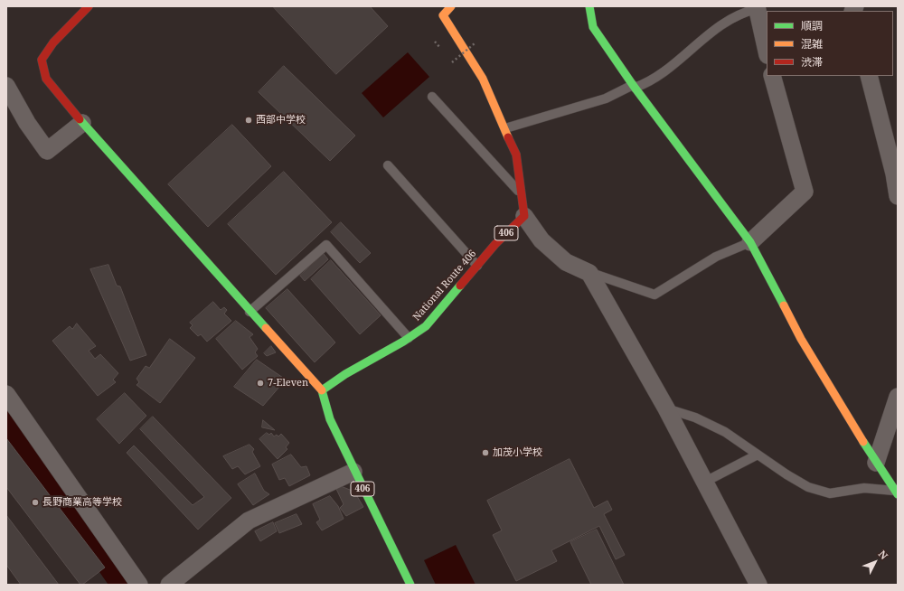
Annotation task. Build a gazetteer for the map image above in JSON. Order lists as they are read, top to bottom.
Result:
{
  "streets": {
    "main road": ["406", "National Route 406"]
  },
  "crossings": [
    ["406", "National Route 406"]
  ],
  "places": [
    "西部中学校",
    "7-Eleven",
    "加茂小学校",
    "長野商業高等学校"
  ],
  "legend": ["順調", "混雑", "渋滞"],
  "north": "top right"
}
